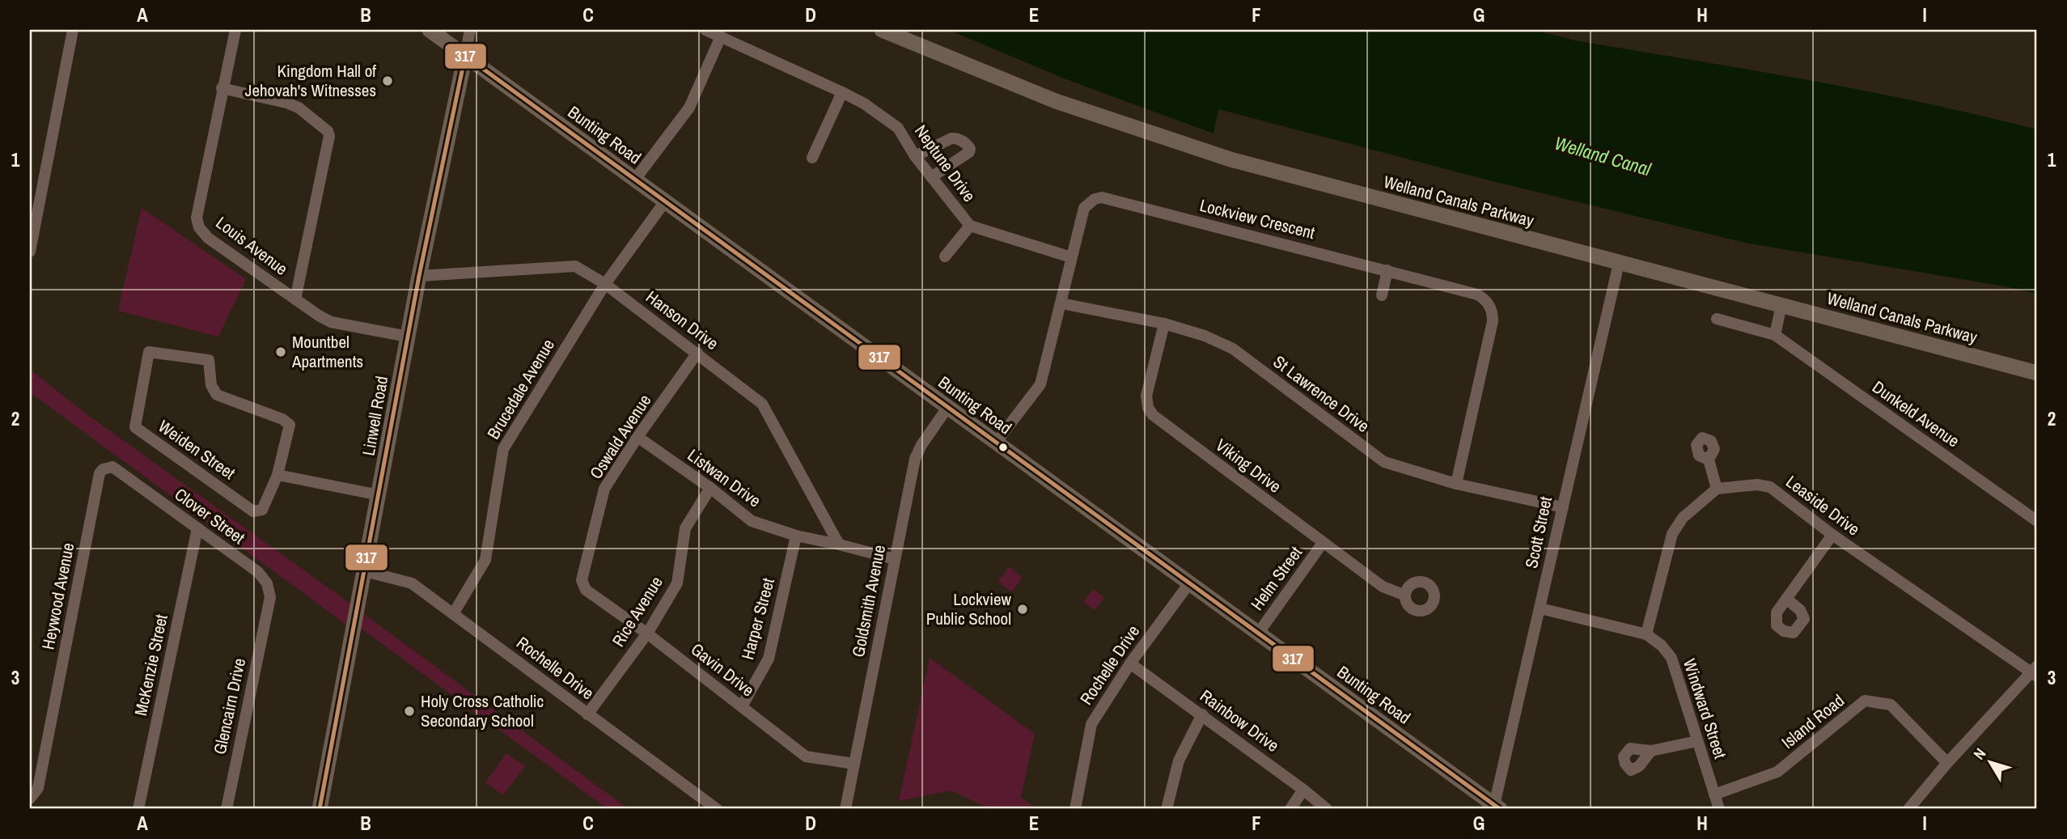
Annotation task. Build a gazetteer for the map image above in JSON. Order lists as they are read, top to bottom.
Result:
{
  "streets": {
    "main road": ["Bunting Road", "Welland Canals Parkway", "Linwell Road"],
    "street": [
      "Neptune Drive",
      "Lockview Crescent",
      "Louis Avenue",
      "Hanson Drive",
      "Brucedale Avenue",
      "St Lawrence Drive",
      "Dunkeld Avenue",
      "Oswald Avenue",
      "Weiden Street",
      "Viking Drive",
      "Listwan Drive",
      "Leaside Drive",
      "Clover Street",
      "Scott Street",
      "Helm Street",
      "Heywood Avenue",
      "Goldsmith Avenue",
      "Rice Avenue",
      "Harper Street",
      "McKenzie Street",
      "Rochelle Drive",
      "Gavin Drive",
      "Glencairn Drive",
      "Windward Street",
      "Rainbow Drive",
      "Island Road"
    ]
  },
  "crossings": [
    ["Bunting Road", "Lockview Crescent"],
    ["Bunting Road", "Brucedale Avenue"],
    ["Bunting Road", "Linwell Road"],
    ["Bunting Road", "Scott Street"],
    ["Bunting Road", "Helm Street"],
    ["Bunting Road", "Goldsmith Avenue"],
    ["Bunting Road", "Rochelle Drive"],
    ["Neptune Drive", "Lockview Crescent"],
    ["Welland Canals Parkway", "Scott Street"],
    ["Lockview Crescent", "St Lawrence Drive"],
    ["Louis Avenue", "Linwell Road"],
    ["Hanson Drive", "Brucedale Avenue"],
    ["Hanson Drive", "Linwell Road"],
    ["Hanson Drive", "Oswald Avenue"],
    ["Hanson Drive", "Listwan Drive"],
    ["Brucedale Avenue", "Rochelle Drive"],
    ["St Lawrence Drive", "Viking Drive"],
    ["St Lawrence Drive", "Scott Street"],
    ["Linwell Road", "Rochelle Drive"],
    ["Oswald Avenue", "Listwan Drive"],
    ["Oswald Avenue", "Gavin Drive"],
    ["Viking Drive", "Helm Street"],
    ["Listwan Drive", "Goldsmith Avenue"],
    ["Listwan Drive", "Rice Avenue"],
    ["Listwan Drive", "Harper Street"],
    ["Clover Street", "Heywood Avenue"],
    ["Clover Street", "McKenzie Street"],
    ["Clover Street", "Glencairn Drive"],
    ["Scott Street", "Windward Street"],
    ["Goldsmith Avenue", "Gavin Drive"],
    ["Rice Avenue", "Rochelle Drive"],
    ["Rice Avenue", "Gavin Drive"],
    ["Harper Street", "Gavin Drive"],
    ["Rochelle Drive", "Rainbow Drive"],
    ["Windward Street", "Island Road"]
  ],
  "water": ["Welland Canal"],
  "places": [
    "Kingdom Hall of Jehovah's Witnesses",
    "Mountbel Apartments",
    "Lockview Public School",
    "Holy Cross Catholic Secondary School"
  ],
  "lines": ["transit line 317"],
  "north": "top left",
  "grid": {
    "columns": [
      "A",
      "B",
      "C",
      "D",
      "E",
      "F",
      "G",
      "H",
      "I"
    ],
    "rows": ["1", "2", "3"]
  }
}
